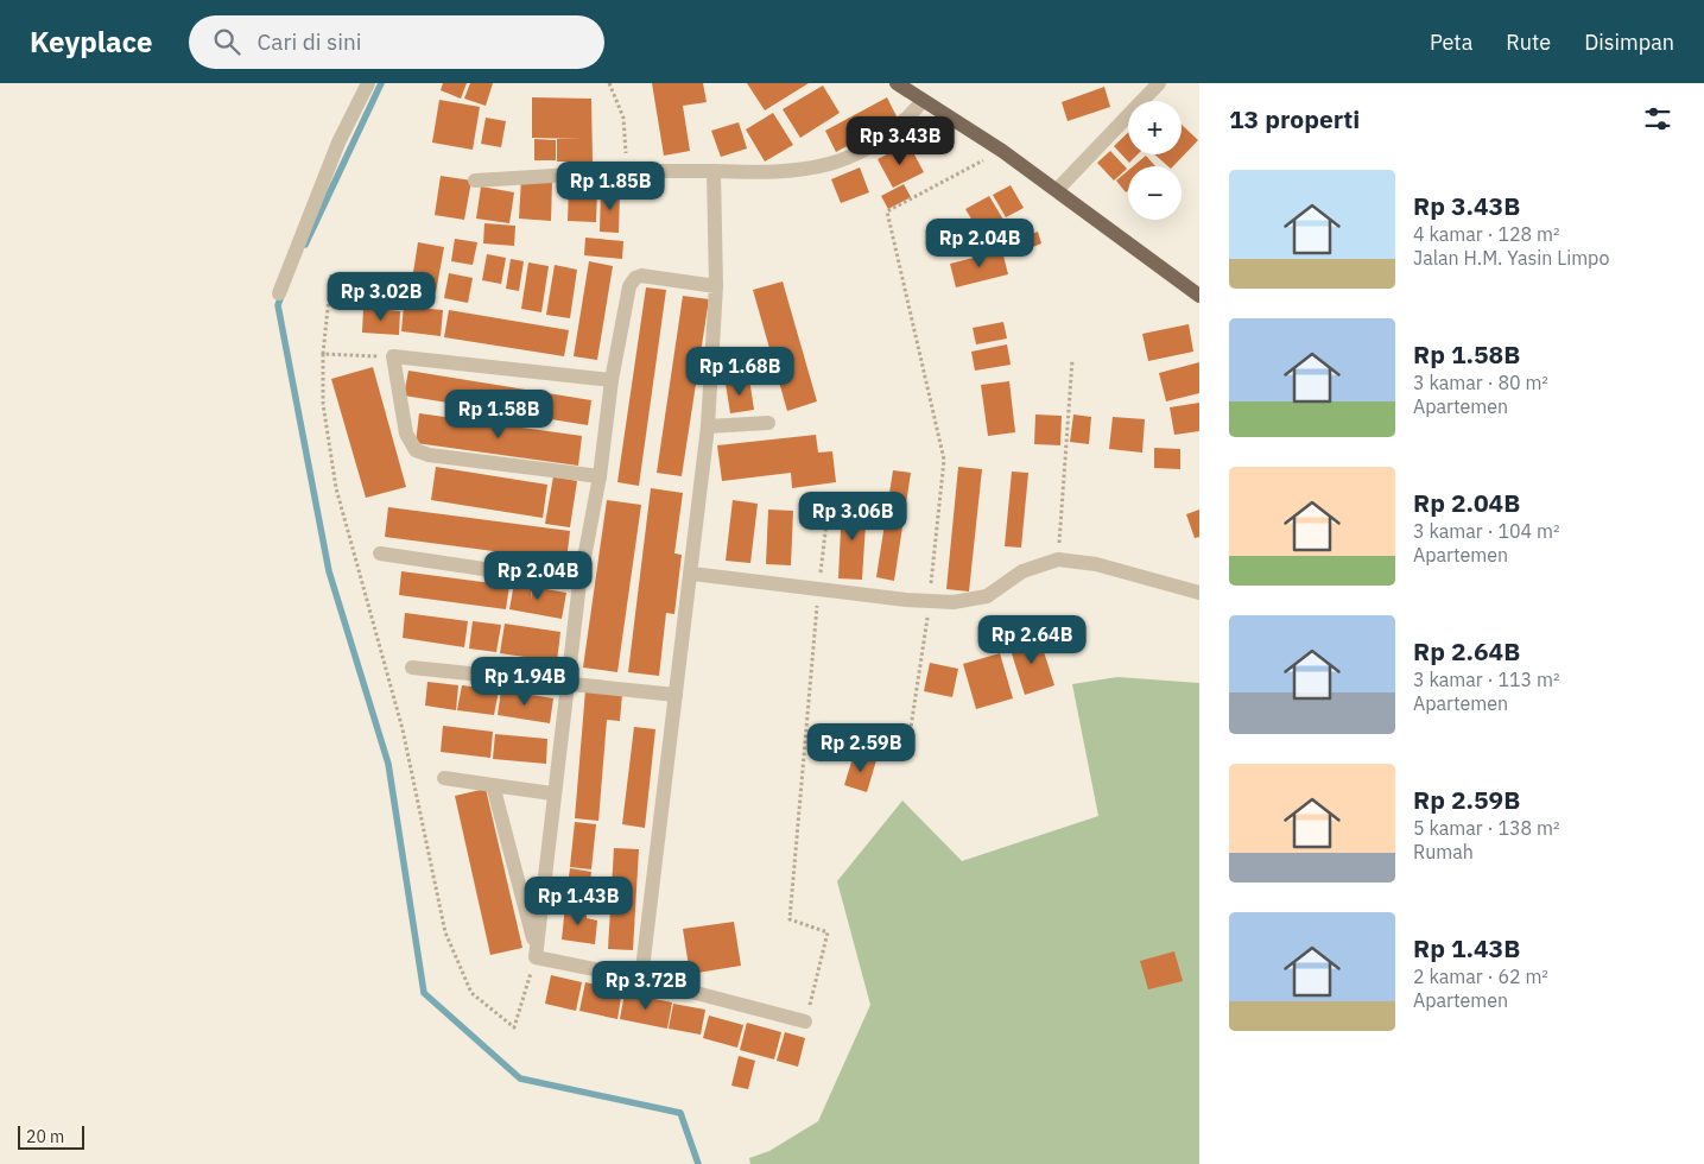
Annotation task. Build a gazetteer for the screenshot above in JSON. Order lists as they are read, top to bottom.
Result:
{
  "scale_bar": "20 m",
  "page": {
    "header": "Keyplace",
    "search": "Cari di sini",
    "nav": ["Peta", "Rute", "Disimpan"],
    "heading": "13 properti",
    "map_buttons": ["+", "−"],
    "price": [
      "Rp 3.43B",
      "Rp 1.85B",
      "Rp 2.04B",
      "Rp 3.02B",
      "Rp 1.68B",
      "Rp 1.58B",
      "Rp 3.06B",
      "Rp 2.04B",
      "Rp 2.64B",
      "Rp 1.94B",
      "Rp 2.59B",
      "Rp 1.43B",
      "Rp 3.72B"
    ],
    "list": [
      {
        "name": "Rp 3.43B",
        "note": "4 kamar · 128 m² · Jalan H.M. Yasin Limpo"
      },
      {
        "name": "Rp 1.58B",
        "note": "3 kamar · 80 m² · Apartemen"
      },
      {
        "name": "Rp 2.04B",
        "note": "3 kamar · 104 m² · Apartemen"
      },
      {
        "name": "Rp 2.64B",
        "note": "3 kamar · 113 m² · Apartemen"
      },
      {
        "name": "Rp 2.59B",
        "note": "5 kamar · 138 m² · Rumah"
      },
      {
        "name": "Rp 1.43B",
        "note": "2 kamar · 62 m² · Apartemen"
      }
    ],
    "scale": "20 m"
  }
}
